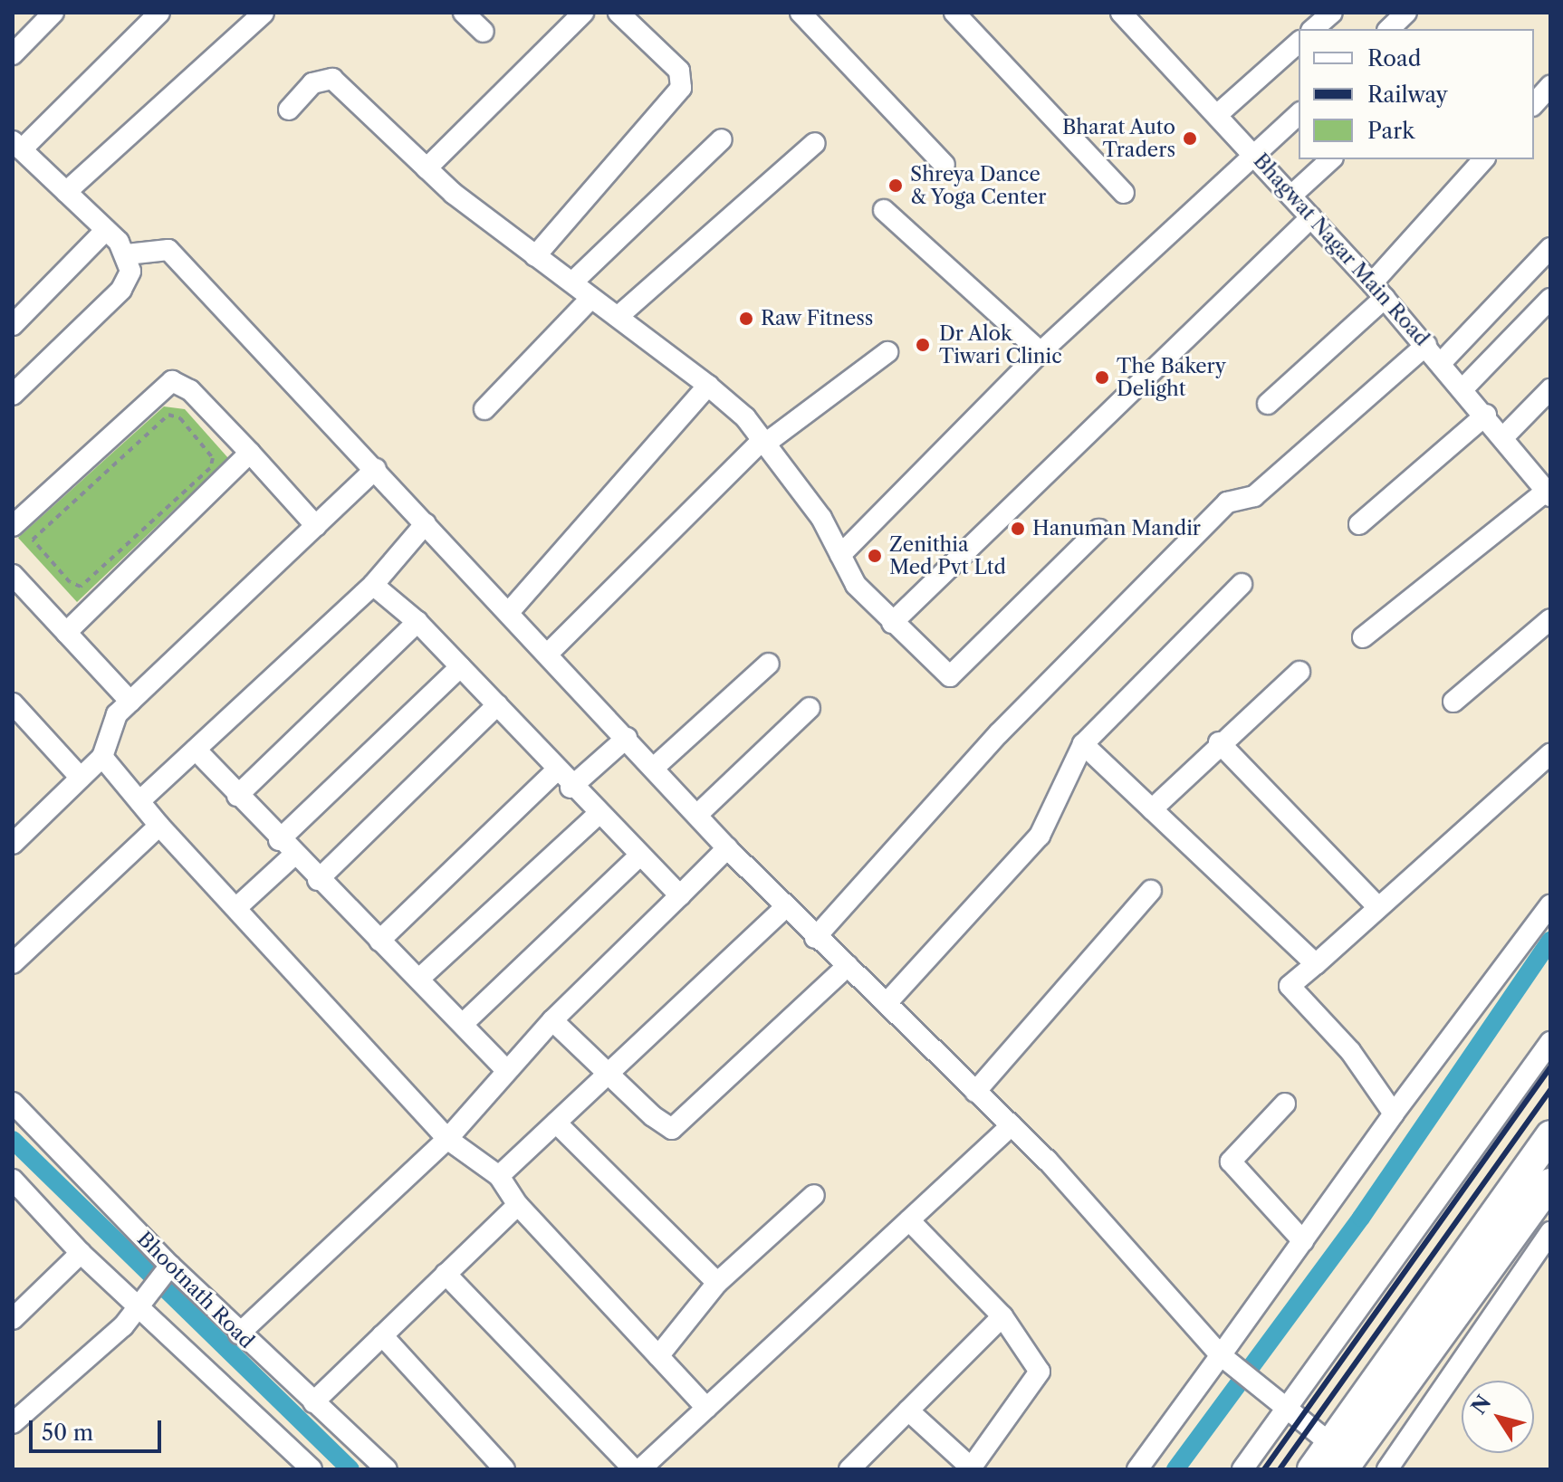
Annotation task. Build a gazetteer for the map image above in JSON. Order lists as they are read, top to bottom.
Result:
{
  "streets": {
    "street": ["Bhagwat Nagar Main Road", "Bhootnath Road"]
  },
  "places": [
    "Bharat Auto Traders",
    "Shreya Dance & Yoga Center",
    "Raw Fitness",
    "Dr Alok Tiwari Clinic",
    "The Bakery Delight",
    "Hanuman Mandir",
    "Zenithia Med Pvt Ltd"
  ],
  "legend": ["Road", "Railway", "Park"],
  "scale_bar": "50 m",
  "north": "top left"
}
